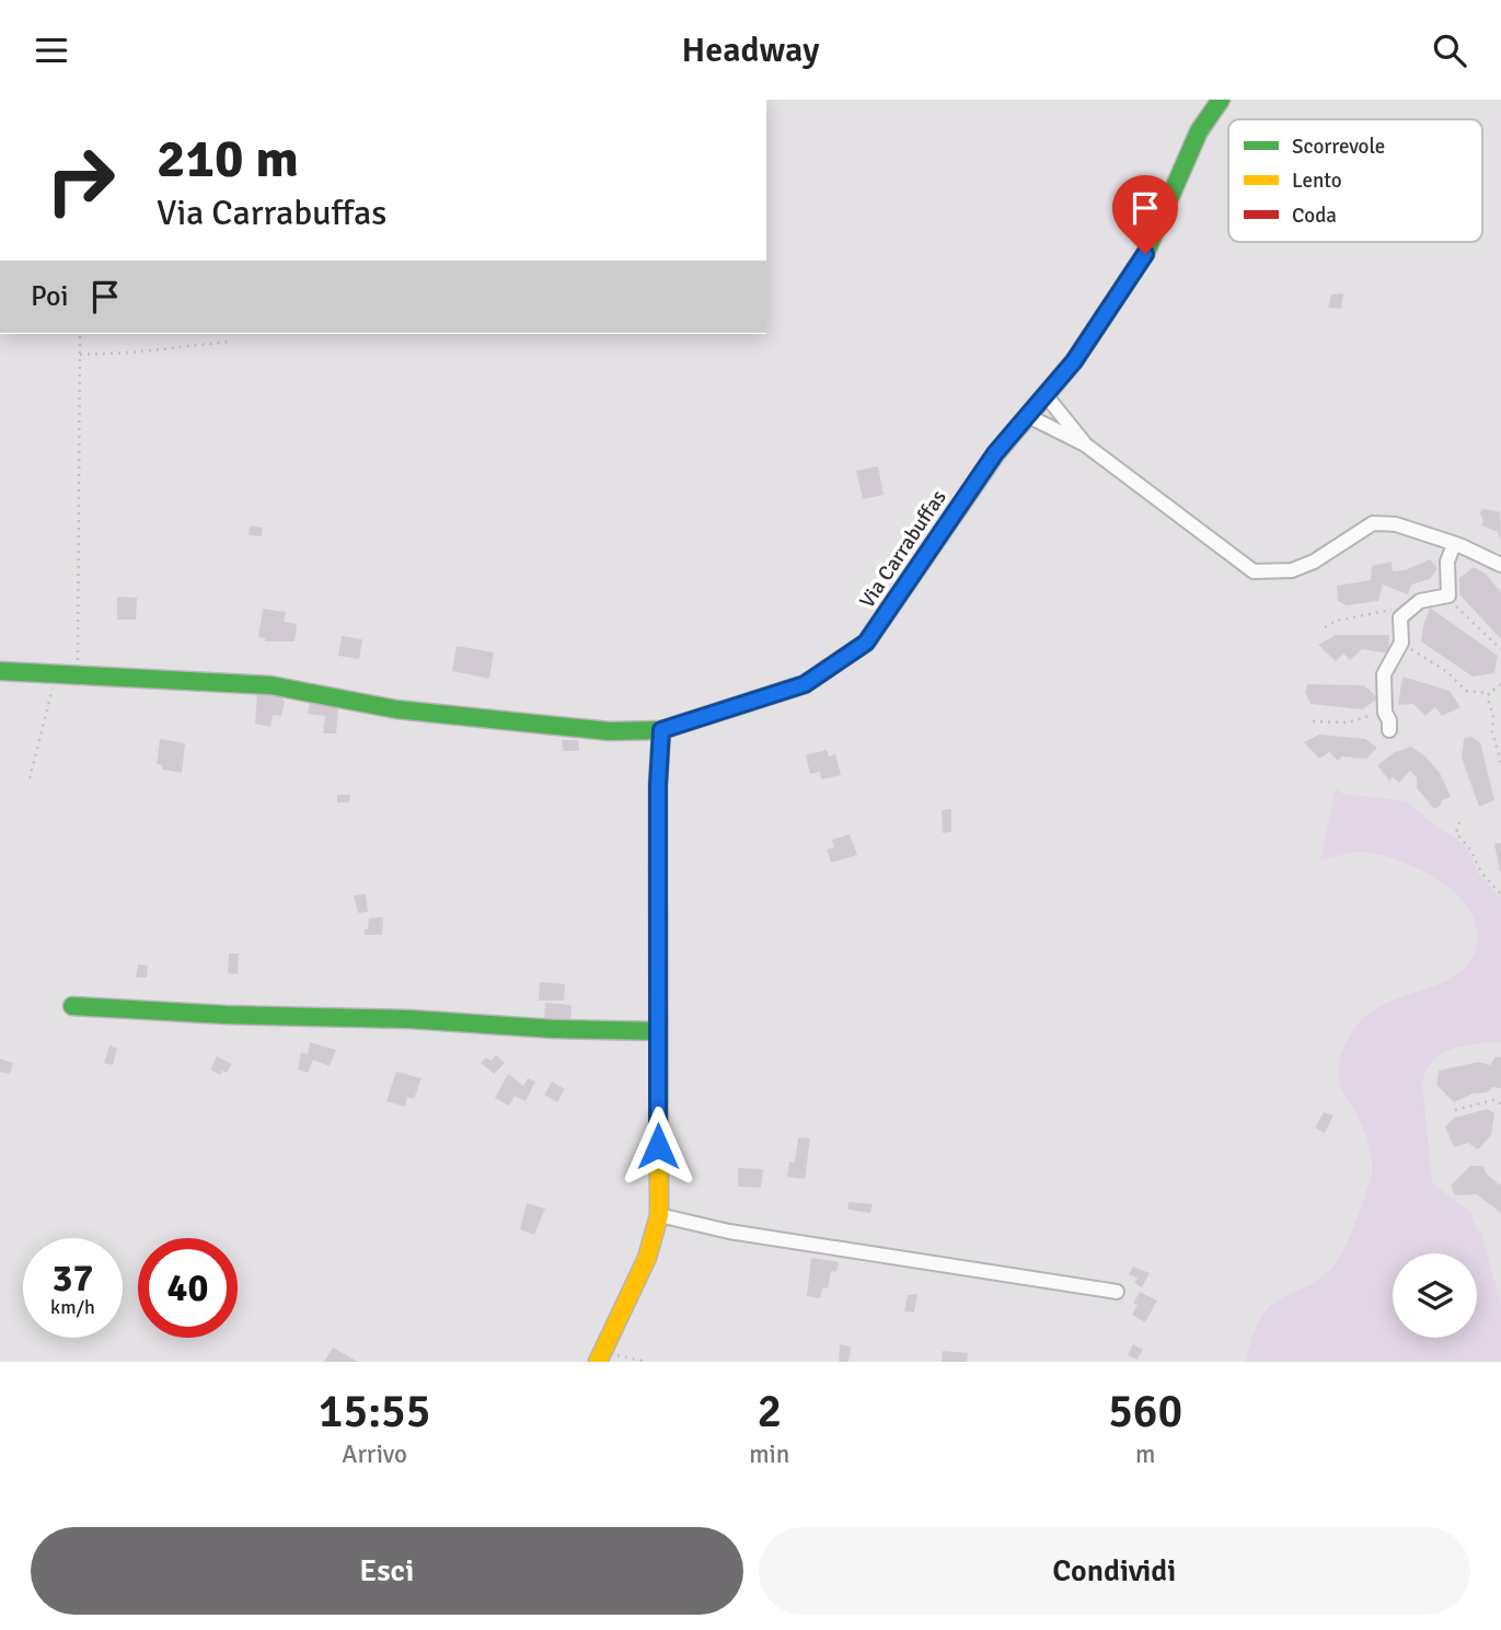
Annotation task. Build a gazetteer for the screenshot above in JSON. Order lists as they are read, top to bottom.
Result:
{
  "streets": {
    "street": ["Via Carrabuffas"]
  },
  "legend": ["Scorrevole", "Lento", "Coda"],
  "page": {
    "header": "Headway",
    "turn": ["210 m", "Via Carrabuffas"],
    "then": "Poi",
    "speed": "37 km/h",
    "limit": "40",
    "eta": [
      "15:55",
      "Arrivo",
      "2",
      "min",
      "560",
      "m"
    ],
    "buttons": ["Esci", "Condividi"]
  }
}
